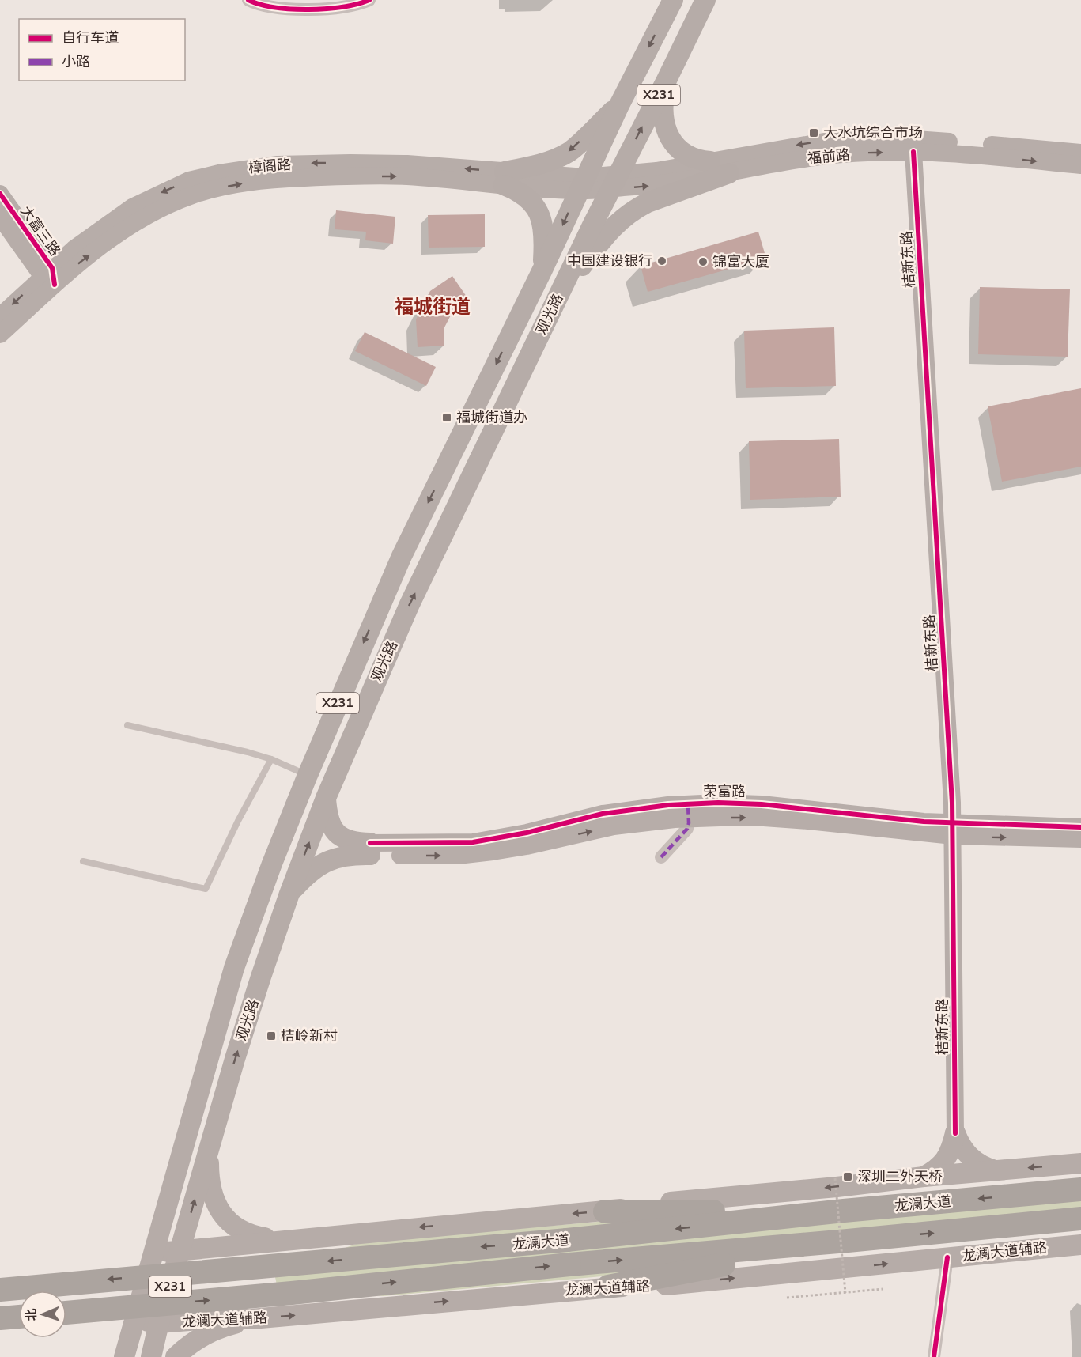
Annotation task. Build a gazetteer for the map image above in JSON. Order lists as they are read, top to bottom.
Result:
{
  "streets": {
    "highway": ["龙澜大道"],
    "main road": ["X231", "观光路", "龙澜大道辅路"],
    "street": [
      "福前路",
      "樟阁路",
      "大富三路",
      "桔新东路",
      "荣富路"
    ]
  },
  "crossings": [
    ["福前路", "樟阁路"],
    ["福前路", "桔新东路"],
    ["福前路", "观光路"],
    ["樟阁路", "大富三路"],
    ["樟阁路", "观光路"],
    ["桔新东路", "荣富路"],
    ["观光路", "龙澜大道辅路"]
  ],
  "districts": ["福城街道"],
  "places": {
    "transit": [
      "大水坑综合市场",
      "福城街道办",
      "桔岭新村",
      "深圳二外天桥"
    ],
    "other": ["中国建设银行", "锦富大厦"]
  },
  "legend": ["自行车道", "小路"],
  "north": "left"
}
